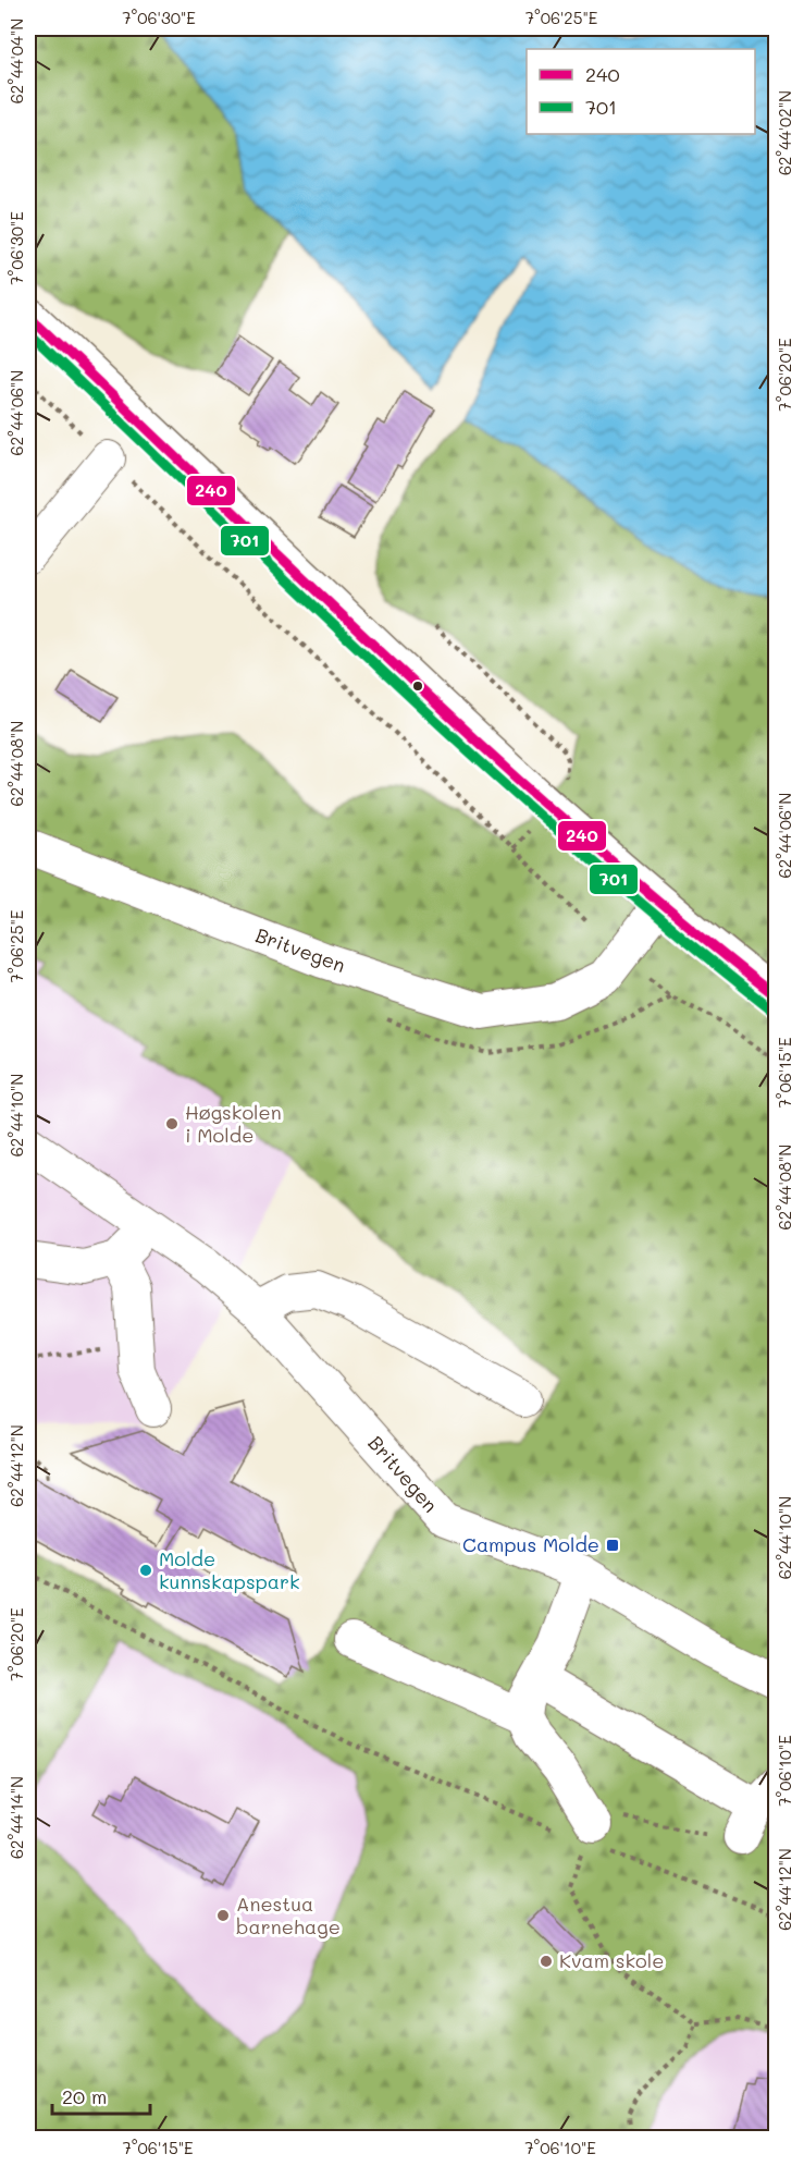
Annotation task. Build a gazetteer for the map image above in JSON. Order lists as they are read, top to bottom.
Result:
{
  "streets": {
    "street": ["Britvegen"]
  },
  "places": {
    "other": [
      "Høgskolen i Molde",
      "Molde kunnskapspark",
      "Anestua barnehage",
      "Kvam skole"
    ],
    "transit": ["Campus Molde"]
  },
  "lines": ["transit line 240", "transit line 701"],
  "legend": ["240", "701"],
  "scale_bar": "20 m",
  "coordinates": [
    "7°06'30\"E",
    "7°06'25\"E",
    "62°44'04\"N",
    "62°44'02\"N",
    "7°06'20\"E",
    "62°44'06\"N",
    "62°44'08\"N",
    "7°06'15\"E",
    "62°44'10\"N",
    "62°44'12\"N",
    "7°06'10\"E",
    "62°44'14\"N"
  ]
}
